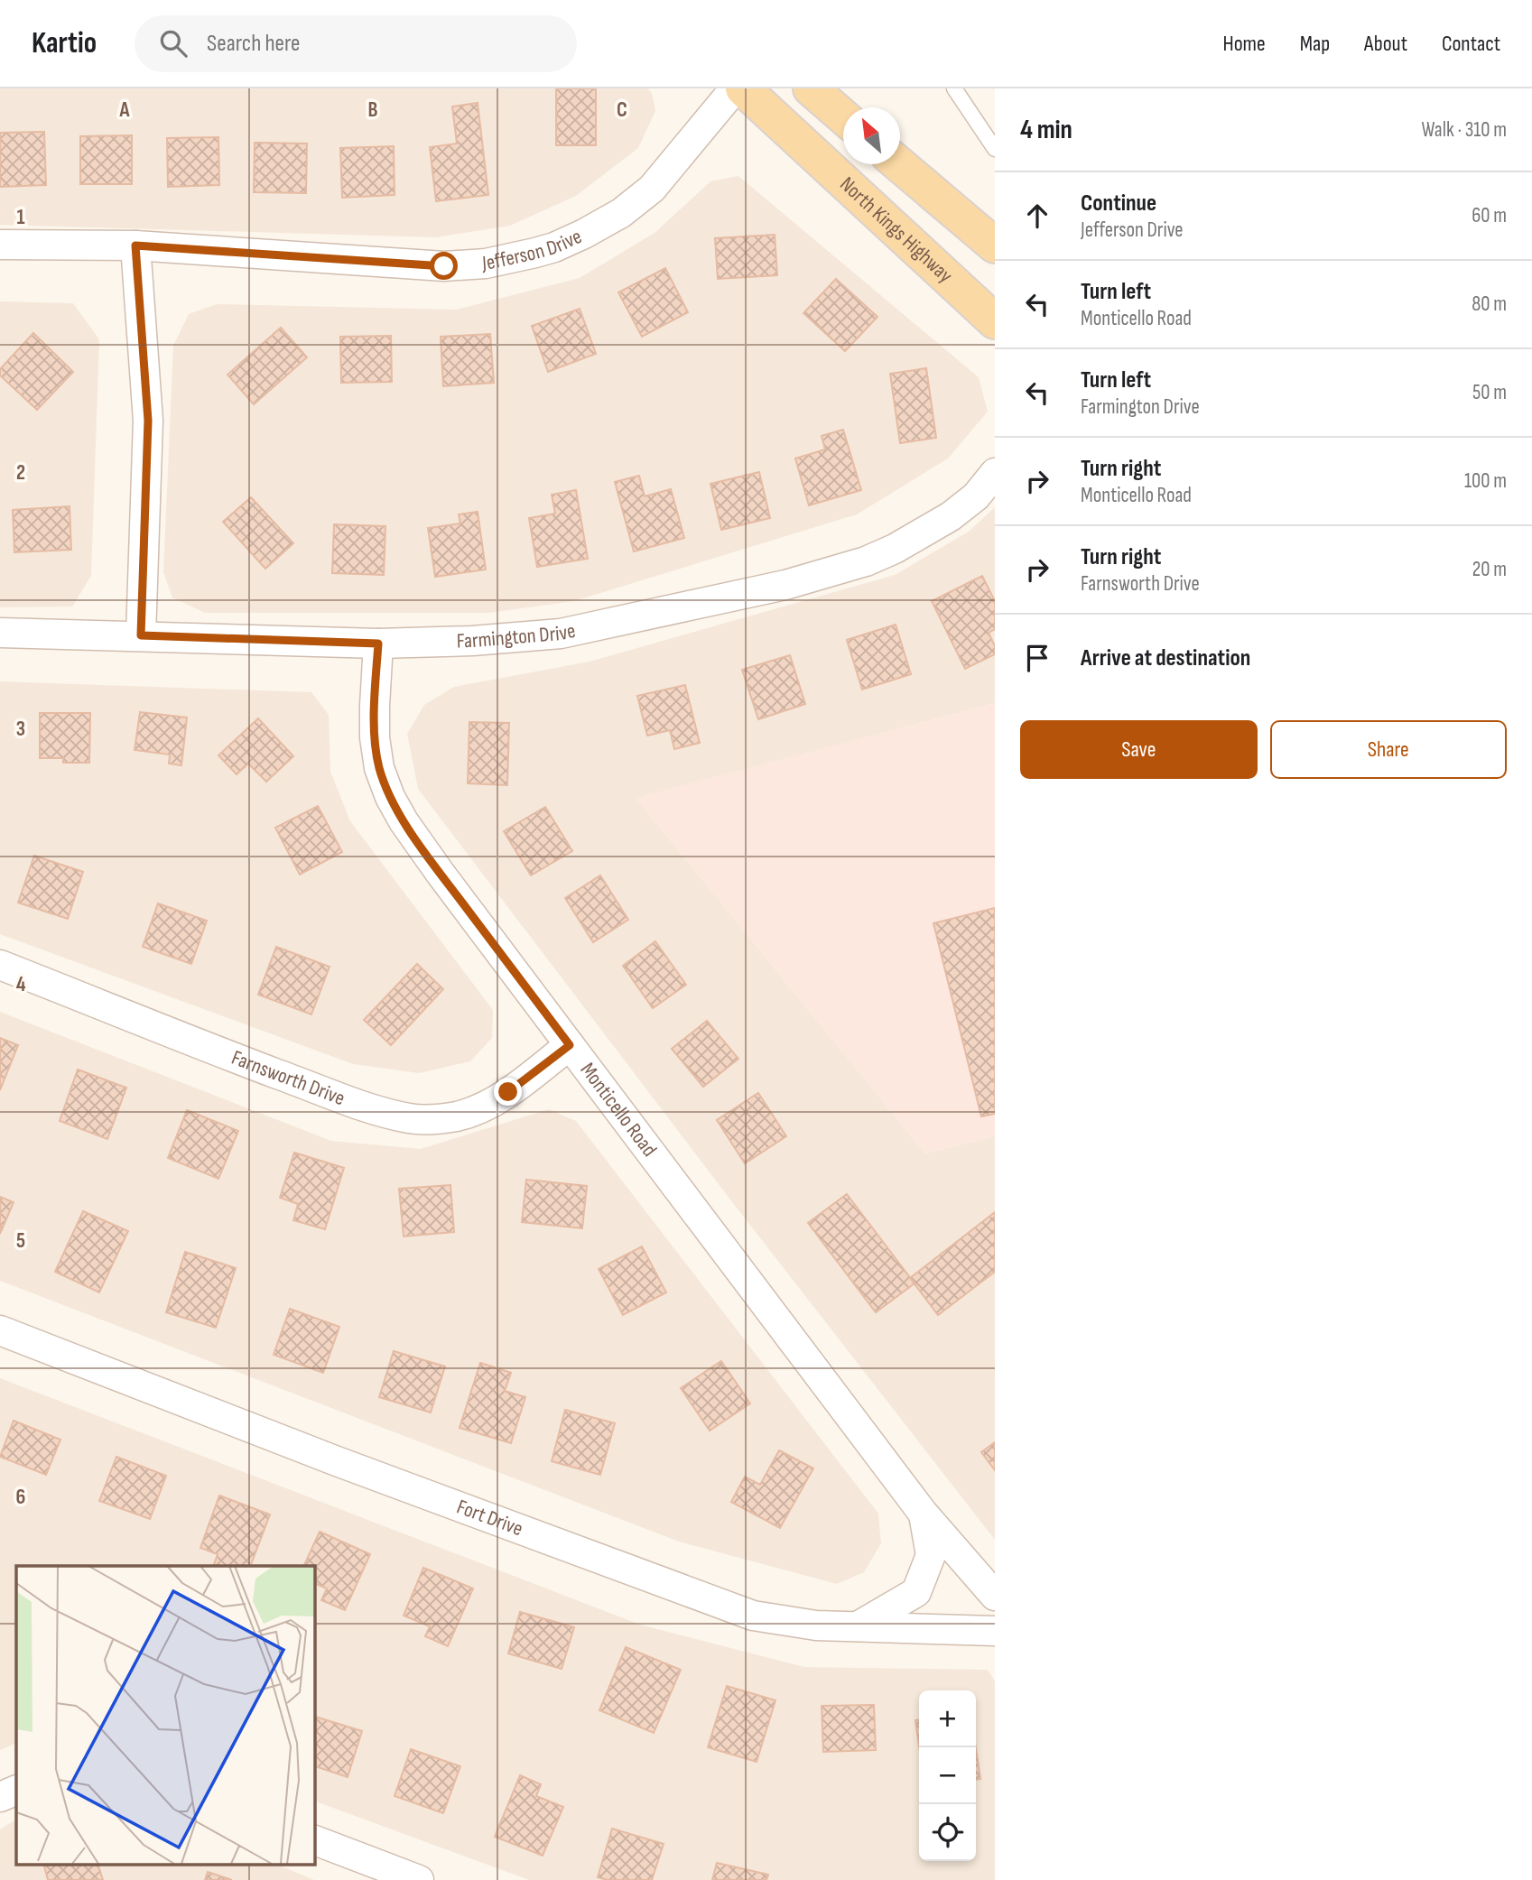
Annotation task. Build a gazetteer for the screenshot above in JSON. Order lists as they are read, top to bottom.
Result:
{
  "streets": {
    "main road": ["North Kings Highway"],
    "street": [
      "Jefferson Drive",
      "Farmington Drive",
      "Farnsworth Drive",
      "Monticello Road",
      "Fort Drive"
    ]
  },
  "crossings": [
    ["Farmington Drive", "Monticello Road"],
    ["Farnsworth Drive", "Monticello Road"],
    ["Monticello Road", "Fort Drive"]
  ],
  "north": "top left",
  "page": {
    "header": "Kartio",
    "search": "Search here",
    "nav": [
      "Home",
      "Map",
      "About",
      "Contact"
    ],
    "heading": ["4 min", "Walk · 310 m"],
    "list": [
      ["Continue", "Jefferson Drive", "60 m"],
      ["Turn left", "Monticello Road", "80 m"],
      ["Turn left", "Farmington Drive", "50 m"],
      ["Turn right", "Monticello Road", "100 m"],
      ["Turn right", "Farnsworth Drive", "20 m"],
      "Arrive at destination"
    ],
    "buttons": ["Save", "Share"],
    "map_buttons": ["+", "−"]
  },
  "grid": {
    "columns": ["A", "B", "C"],
    "rows": [
      "1",
      "2",
      "3",
      "4",
      "5",
      "6"
    ]
  }
}
